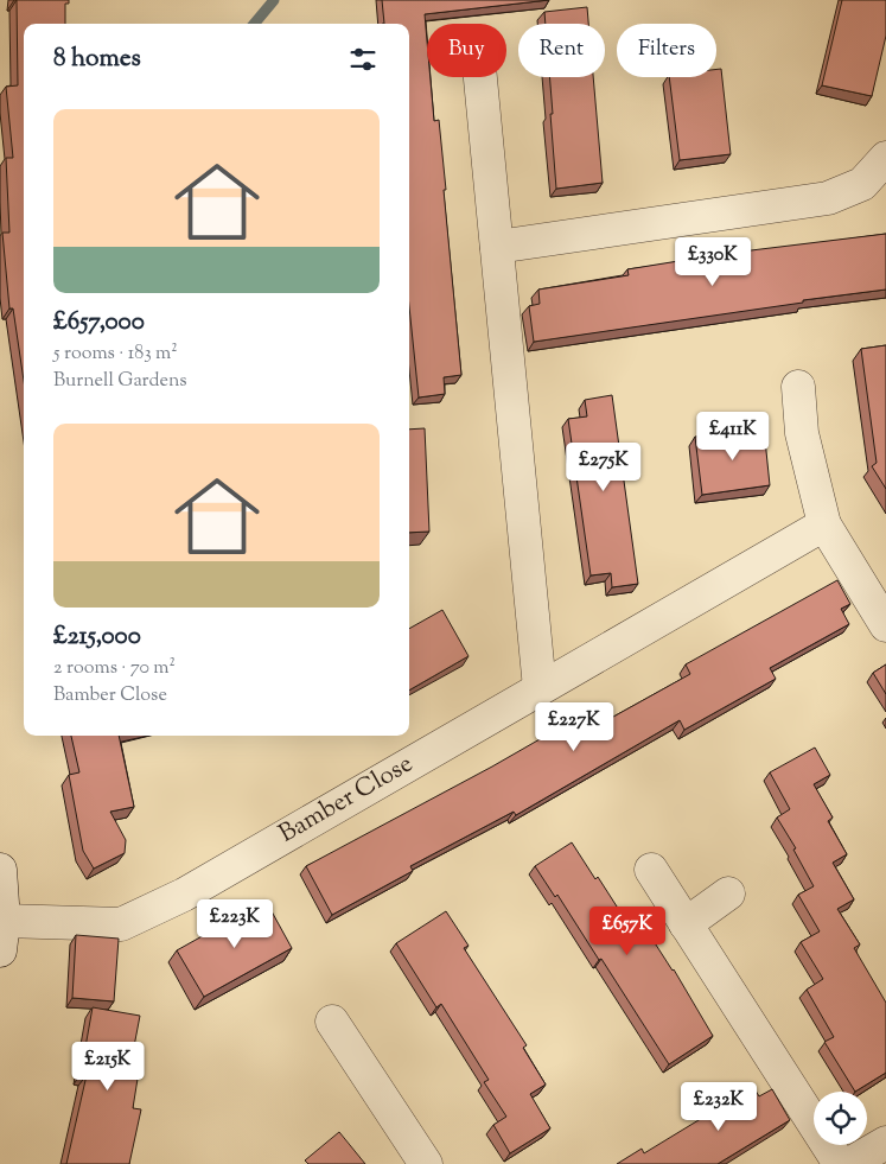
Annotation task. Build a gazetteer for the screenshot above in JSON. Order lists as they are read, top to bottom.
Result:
{
  "streets": {
    "street": ["Bamber Close"]
  },
  "page": {
    "chip": ["Buy", "Rent", "Filters"],
    "heading": "8 homes",
    "list": [
      {
        "name": "£657,000",
        "note": "5 rooms · 183 m² · Burnell Gardens"
      },
      {
        "name": "£215,000",
        "note": "2 rooms · 70 m² · Bamber Close"
      }
    ],
    "price": [
      "£330K",
      "£411K",
      "£275K",
      "£227K",
      "£223K",
      "£657K",
      "£215K",
      "£232K"
    ]
  }
}
